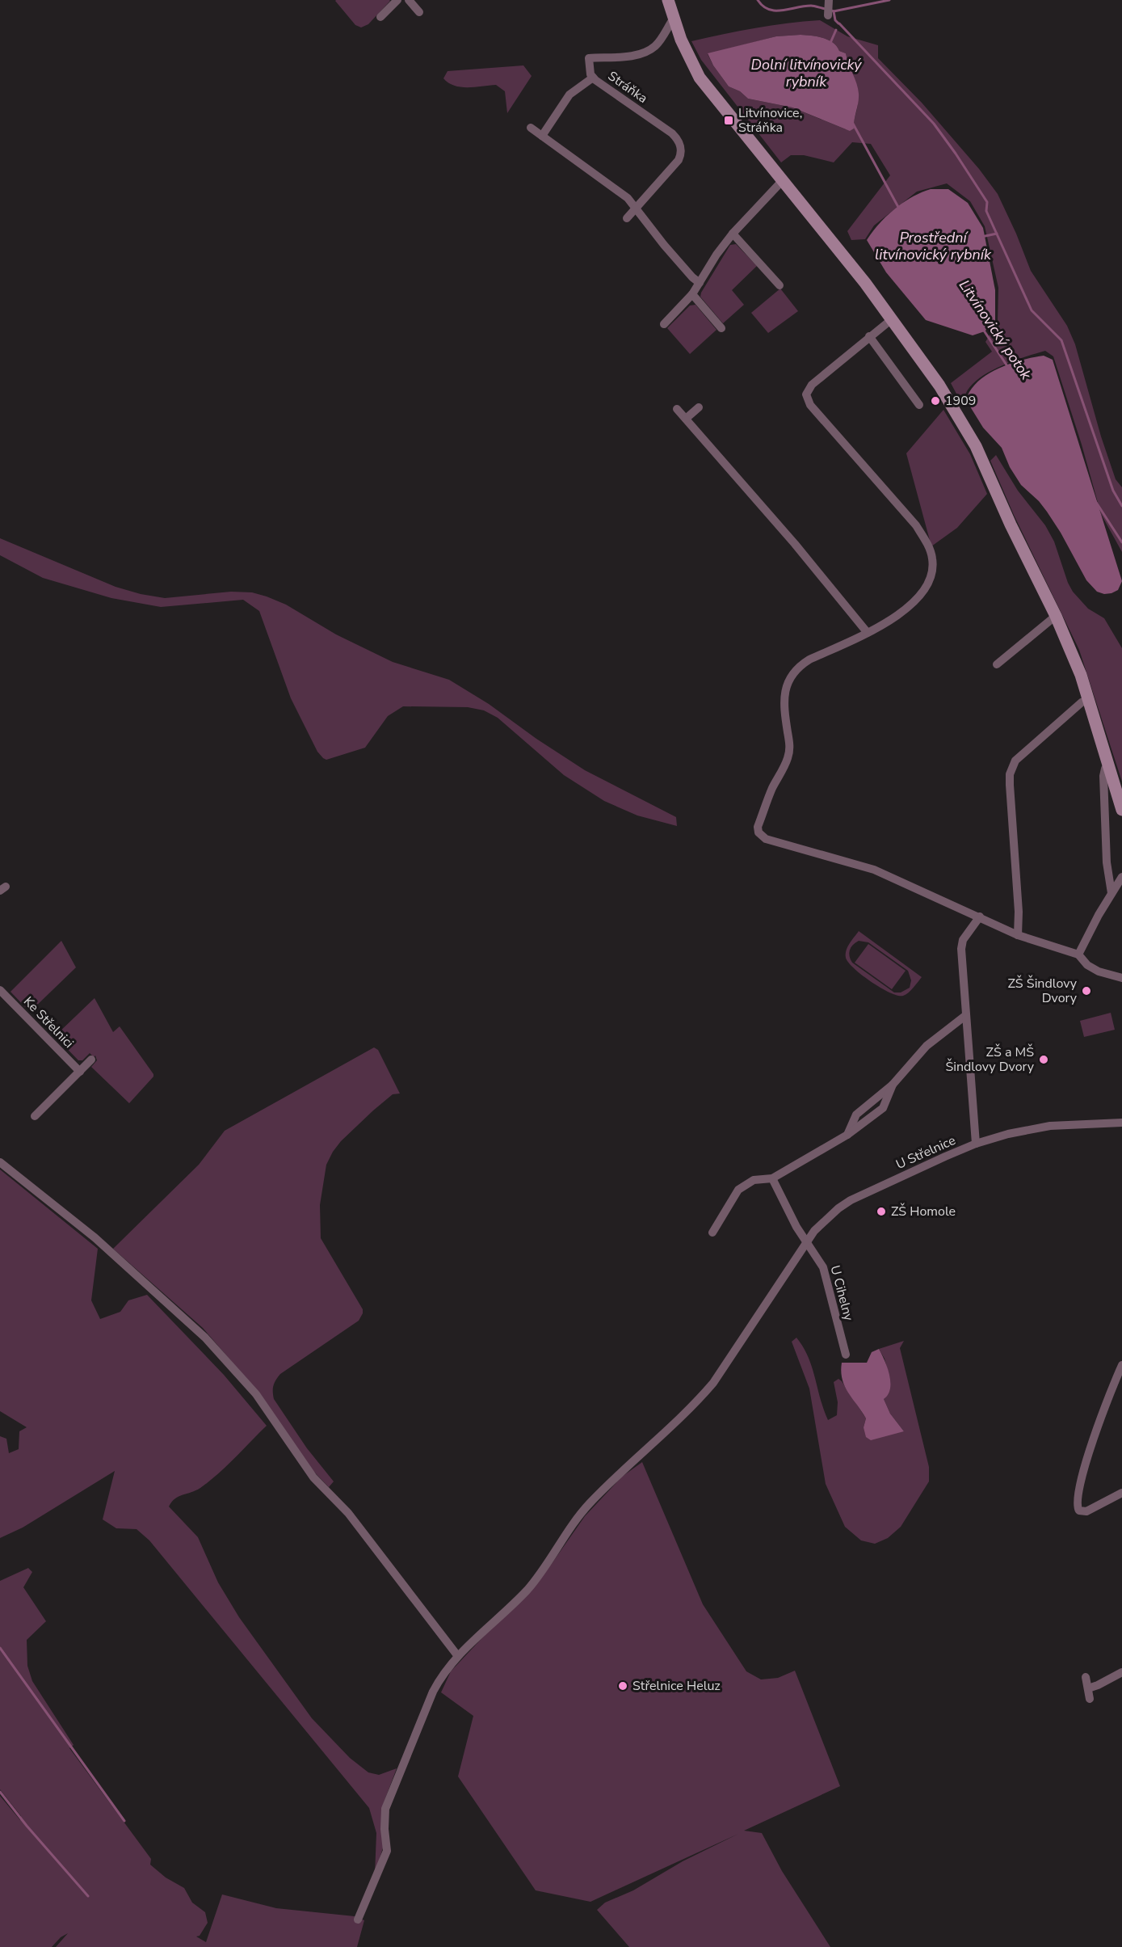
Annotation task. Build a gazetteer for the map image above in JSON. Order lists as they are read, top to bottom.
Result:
{
  "streets": {
    "street": [
      "Stráňka",
      "Ke Střelnici",
      "U Střelnice",
      "U Cihelny"
    ]
  },
  "crossings": [
    ["U Střelnice", "U Cihelny"]
  ],
  "water": ["Dolní litvínovický rybník", "Prostřední litvínovický rybník", "Litvínovický potok"],
  "places": {
    "transit": ["Litvínovice, Stráňka"],
    "other": [
      "1909",
      "ZŠ Šindlovy Dvory",
      "ZŠ a MŠ Šindlovy Dvory",
      "ZŠ Homole",
      "Střelnice Heluz"
    ]
  }
}
